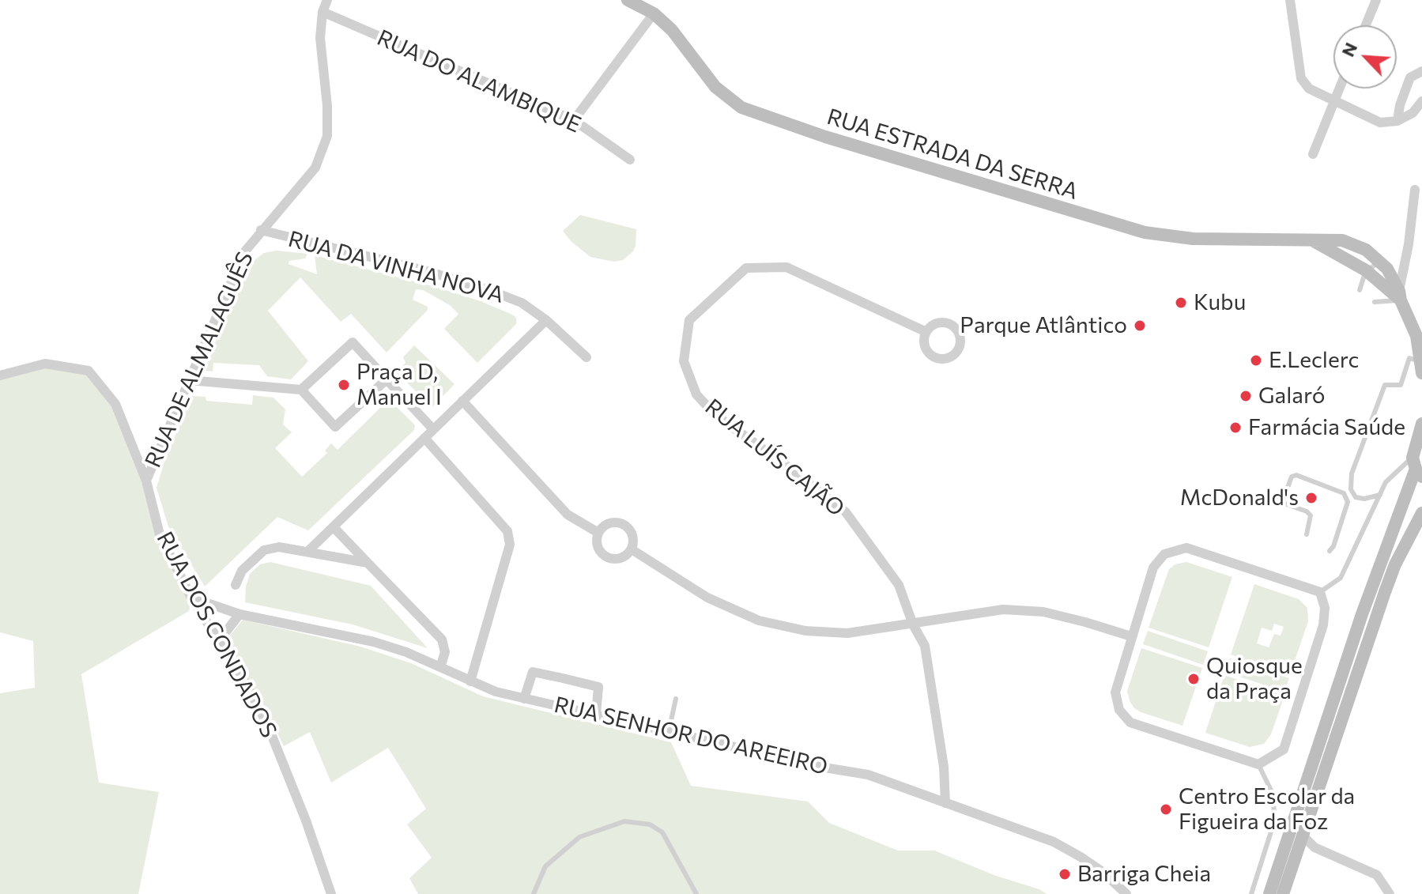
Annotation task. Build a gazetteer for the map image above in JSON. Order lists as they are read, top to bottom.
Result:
{
  "streets": {
    "street": [
      "RUA DO ALAMBIQUE",
      "RUA ESTRADA DA SERRA",
      "RUA DA VINHA NOVA",
      "RUA DE ALMALAGUÊS",
      "RUA LUÍS CAJÃO",
      "RUA DOS CONDADOS",
      "RUA SENHOR DO AREEIRO"
    ]
  },
  "crossings": [
    ["RUA DO ALAMBIQUE", "RUA DE ALMALAGUÊS"],
    ["RUA DA VINHA NOVA", "RUA DE ALMALAGUÊS"],
    ["RUA DE ALMALAGUÊS", "RUA DOS CONDADOS"],
    ["RUA LUÍS CAJÃO", "RUA SENHOR DO AREEIRO"],
    ["RUA DOS CONDADOS", "RUA SENHOR DO AREEIRO"]
  ],
  "places": [
    "Kubu",
    "Parque Atlântico",
    "E.Leclerc",
    "Praça D, Manuel I",
    "Galaró",
    "Farmácia Saúde",
    "McDonald's",
    "Quiosque da Praça",
    "Centro Escolar da Figueira da Foz",
    "Barriga Cheia"
  ],
  "north": "top left"
}
